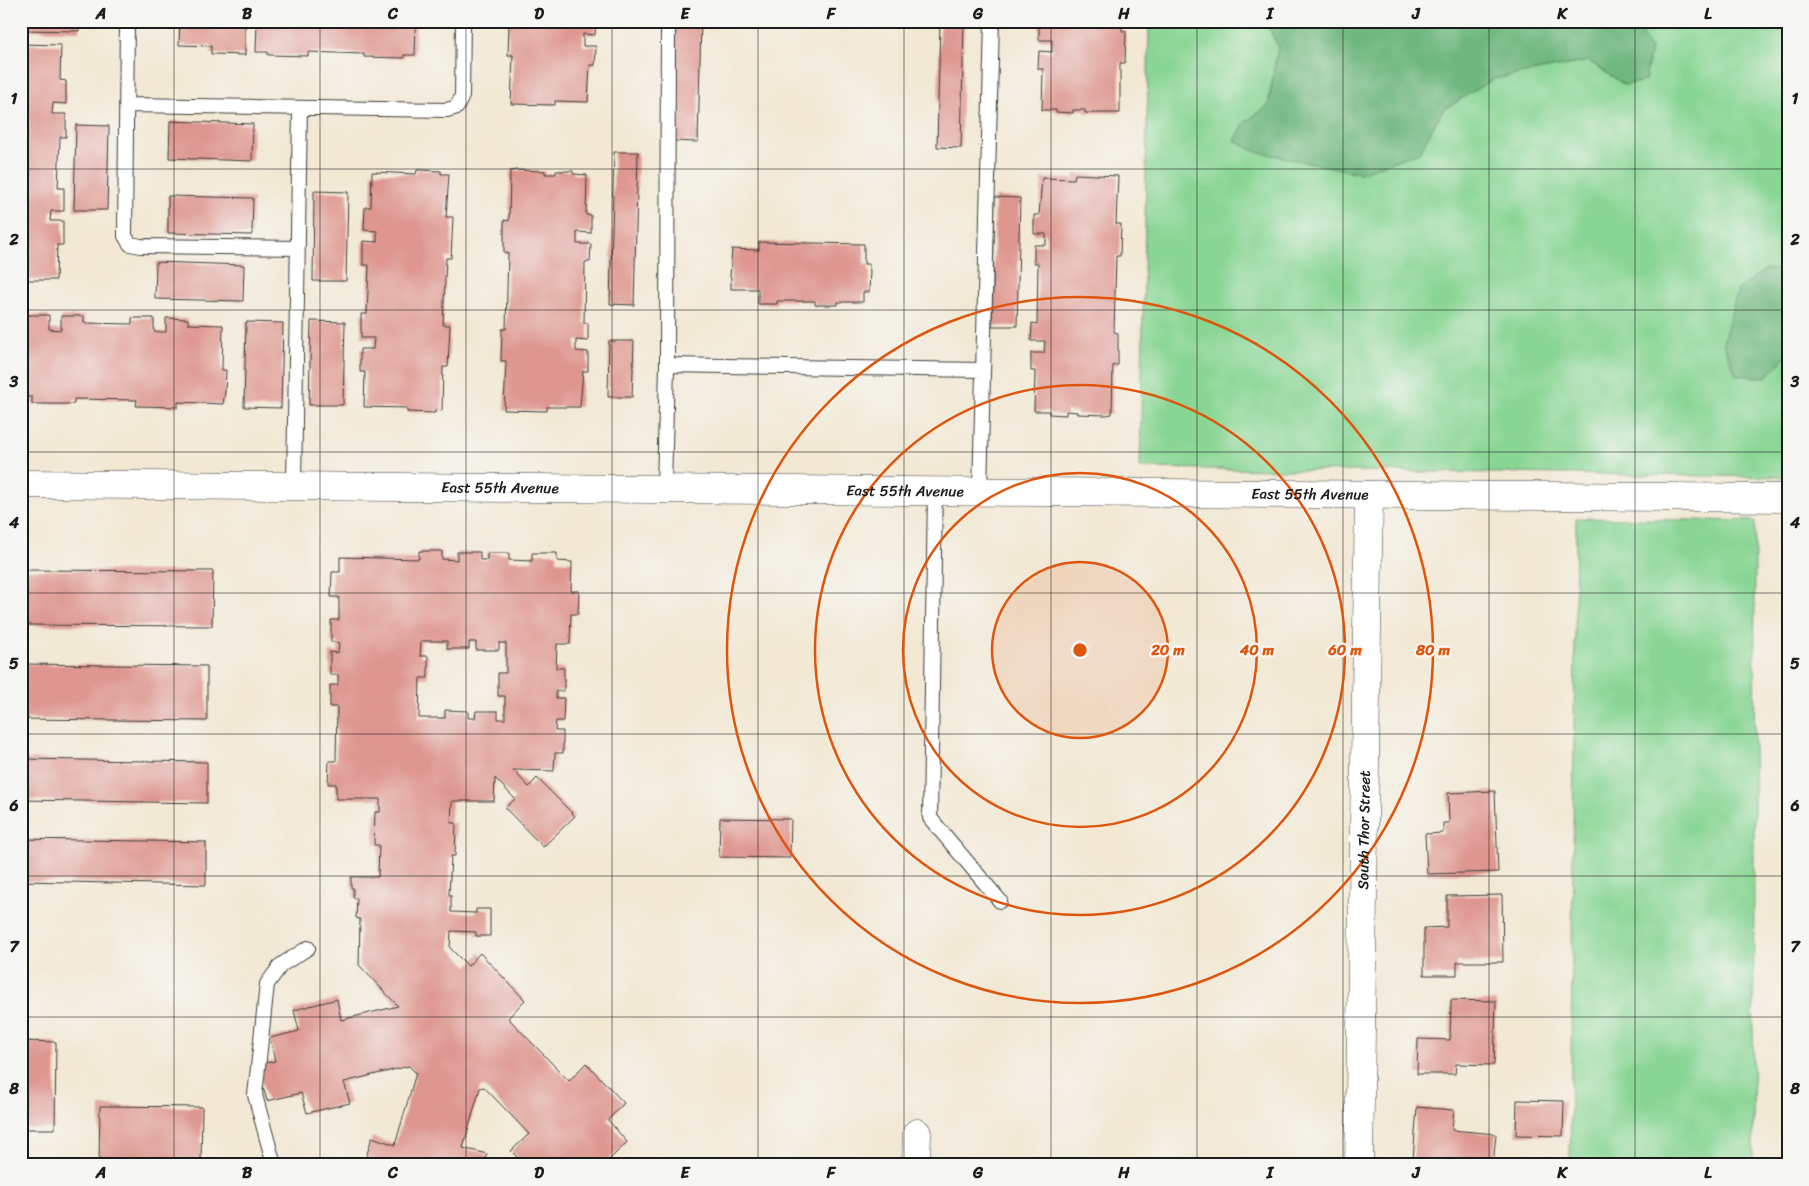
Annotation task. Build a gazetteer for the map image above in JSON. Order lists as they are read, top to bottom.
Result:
{
  "streets": {
    "street": ["East 55th Avenue", "South Thor Street"]
  },
  "crossings": [
    ["East 55th Avenue", "South Thor Street"]
  ],
  "grid": {
    "columns": [
      "A",
      "B",
      "C",
      "D",
      "E",
      "F",
      "G",
      "H",
      "I",
      "J",
      "K",
      "L"
    ],
    "rows": [
      "1",
      "2",
      "3",
      "4",
      "5",
      "6",
      "7",
      "8"
    ]
  },
  "rings": [
    "20 m",
    "40 m",
    "60 m",
    "80 m"
  ]
}
